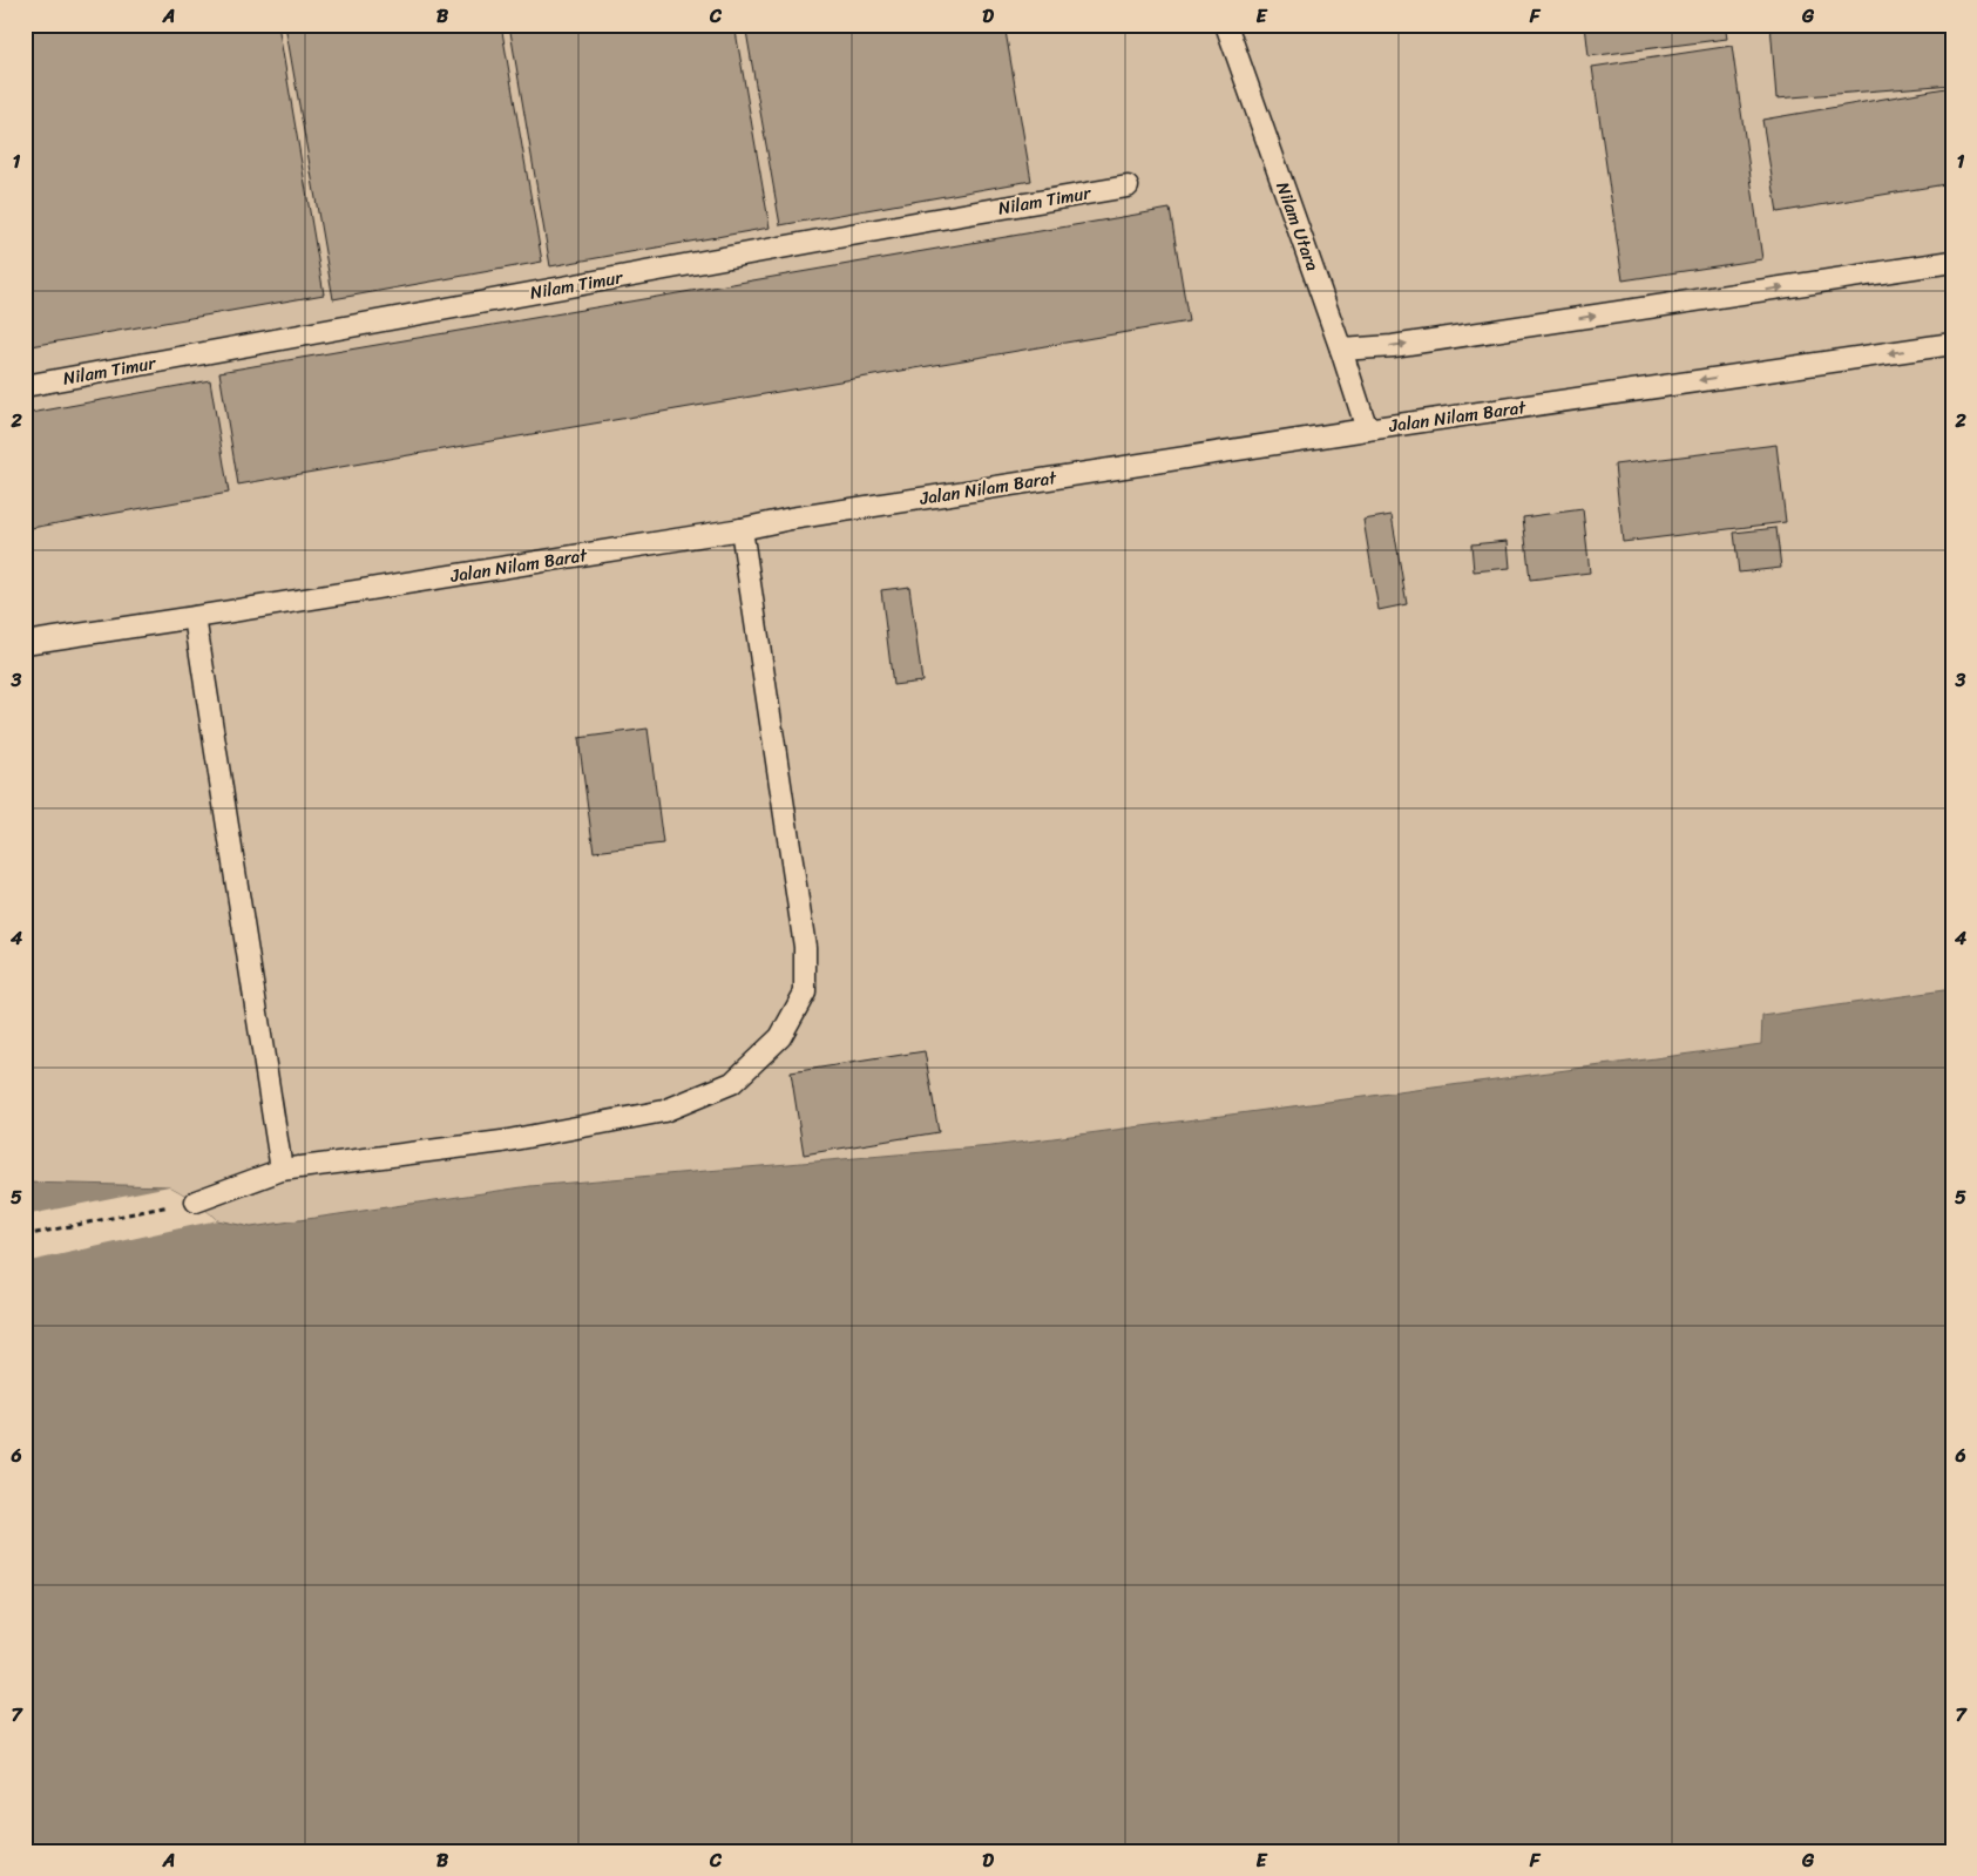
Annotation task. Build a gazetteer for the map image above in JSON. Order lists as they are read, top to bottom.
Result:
{
  "streets": {
    "lane": ["Nilam Timur", "Nilam Utara", "Jalan Nilam Barat"]
  },
  "crossings": [
    ["Nilam Utara", "Jalan Nilam Barat"]
  ],
  "grid": {
    "columns": [
      "A",
      "B",
      "C",
      "D",
      "E",
      "F",
      "G"
    ],
    "rows": [
      "1",
      "2",
      "3",
      "4",
      "5",
      "6",
      "7"
    ]
  }
}
